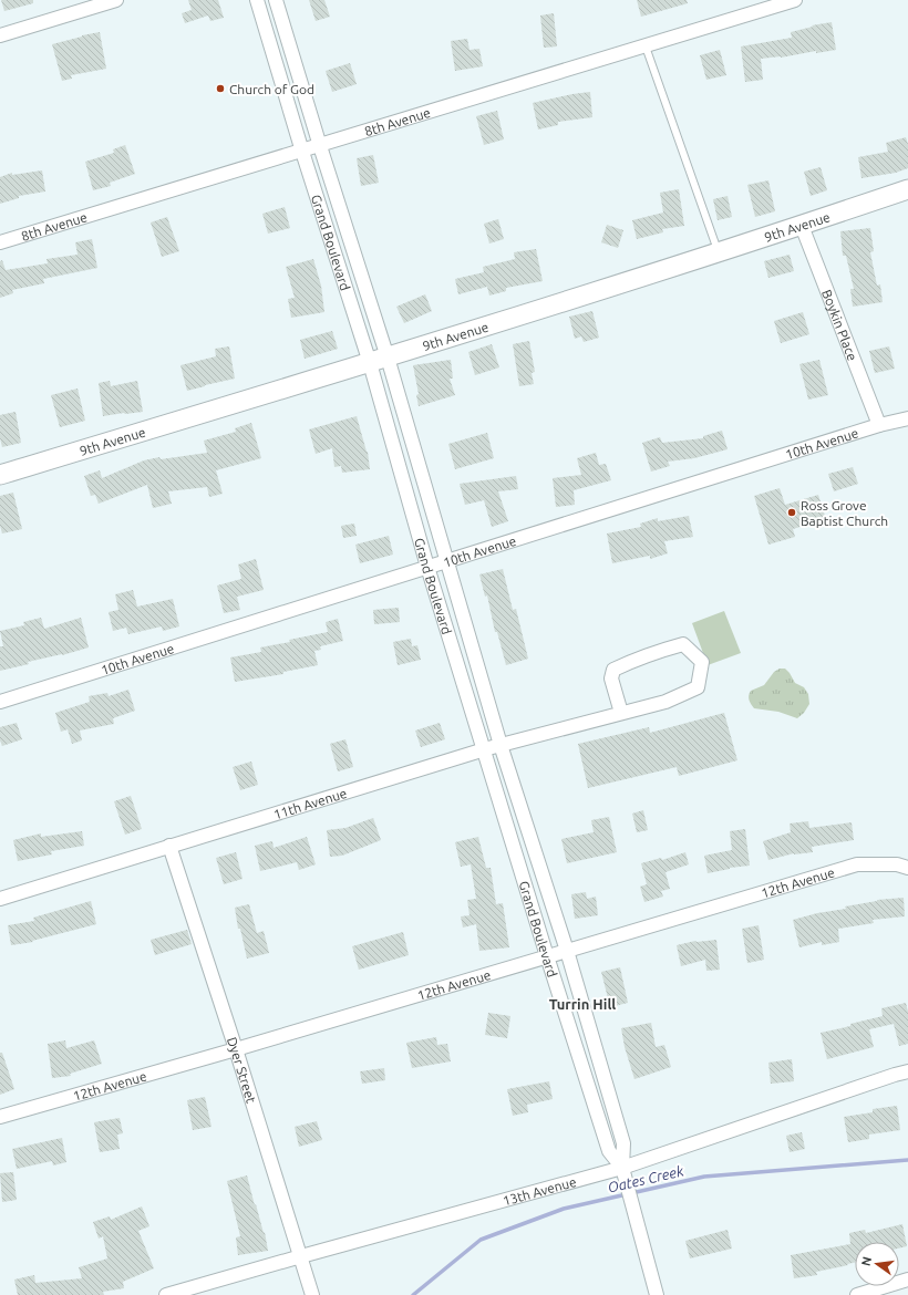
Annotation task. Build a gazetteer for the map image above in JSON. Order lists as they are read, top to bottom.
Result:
{
  "streets": {
    "street": [
      "8th Avenue",
      "9th Avenue",
      "Grand Boulevard",
      "Boykin Place",
      "10th Avenue",
      "11th Avenue",
      "12th Avenue",
      "Dyer Street",
      "13th Avenue"
    ]
  },
  "crossings": [
    ["8th Avenue", "Grand Boulevard"],
    ["9th Avenue", "Grand Boulevard"],
    ["9th Avenue", "Boykin Place"],
    ["Grand Boulevard", "10th Avenue"],
    ["Grand Boulevard", "11th Avenue"],
    ["Grand Boulevard", "12th Avenue"],
    ["Grand Boulevard", "13th Avenue"],
    ["Boykin Place", "10th Avenue"],
    ["11th Avenue", "Dyer Street"],
    ["12th Avenue", "Dyer Street"],
    ["Dyer Street", "13th Avenue"]
  ],
  "districts": ["Turrin Hill"],
  "water": ["Oates Creek"],
  "places": ["Church of God", "Ross Grove Baptist Church"],
  "north": "left"
}
